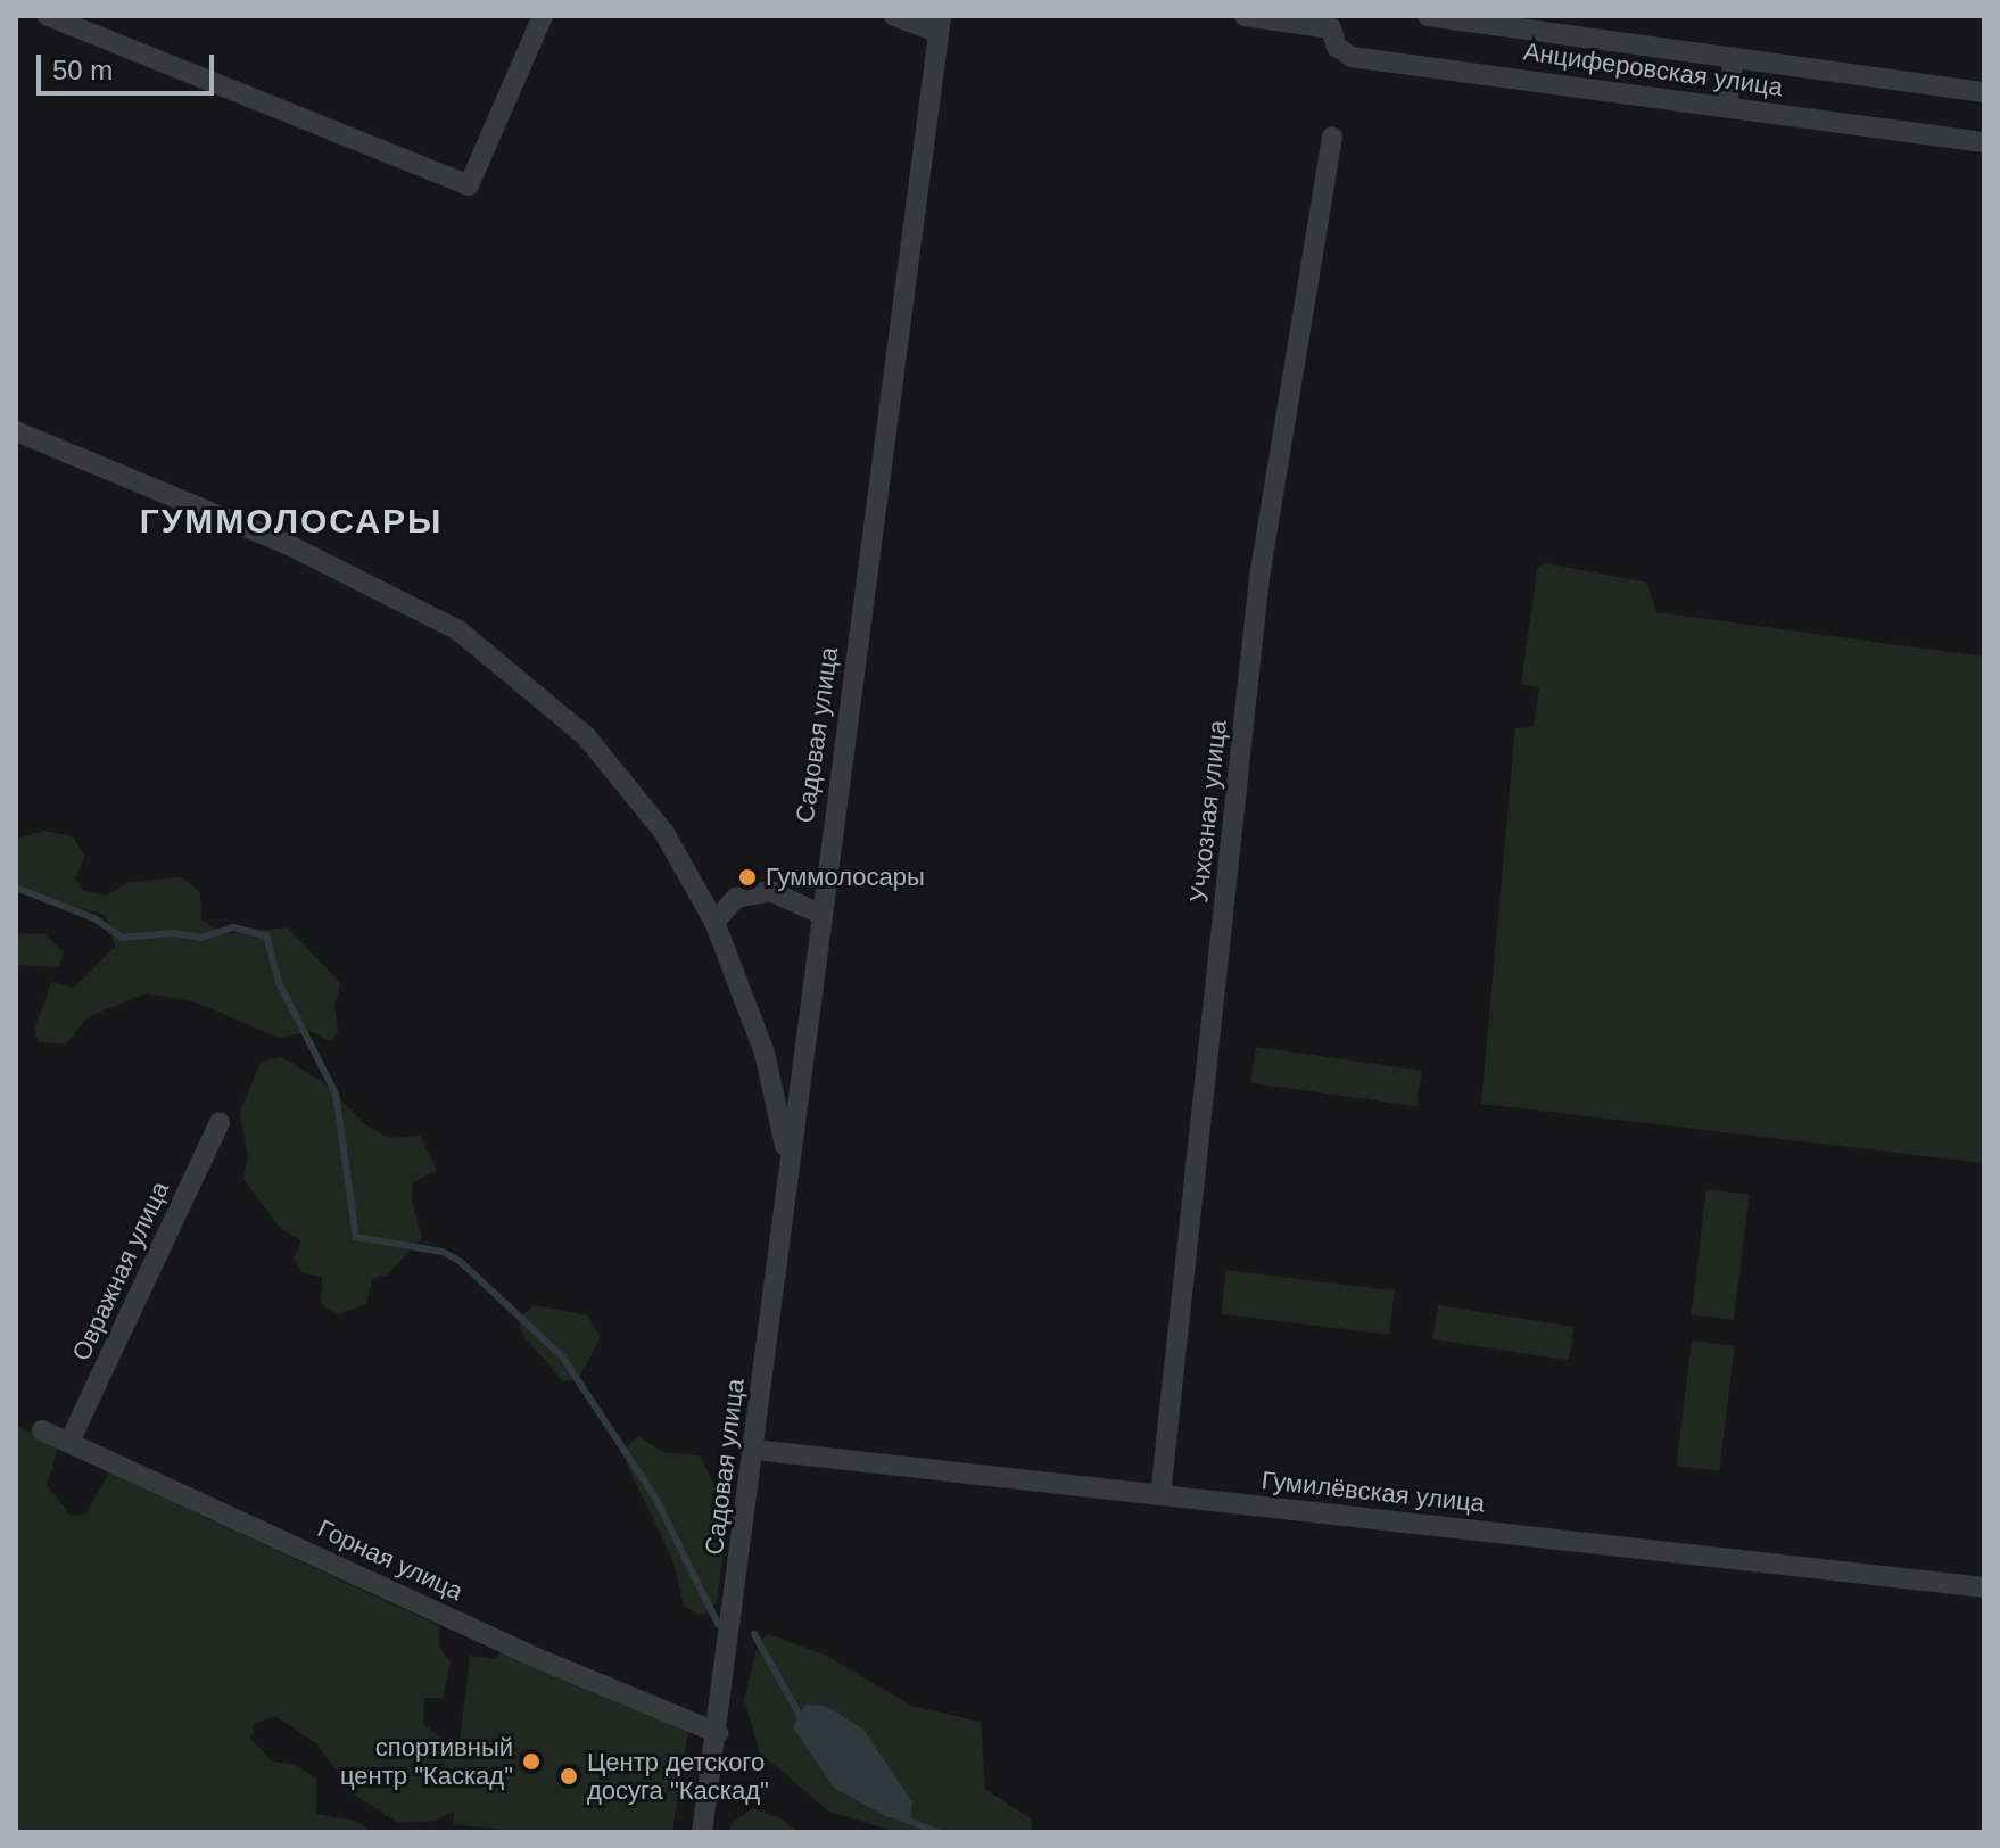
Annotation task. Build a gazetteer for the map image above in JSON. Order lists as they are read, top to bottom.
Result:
{
  "streets": {
    "street": [
      "Анциферовская улица",
      "Садовая улица",
      "Учхозная улица",
      "Овражная улица",
      "Гумилёвская улица",
      "Горная улица"
    ]
  },
  "crossings": [
    ["Садовая улица", "Гумилёвская улица"],
    ["Садовая улица", "Горная улица"],
    ["Учхозная улица", "Гумилёвская улица"],
    ["Овражная улица", "Горная улица"]
  ],
  "districts": ["ГУММОЛОСАРЫ"],
  "places": ["Гуммолосары", "спортивный центр \"Каскад\"", "Центр детского досуга \"Каскад\""],
  "scale_bar": "50 m"
}
